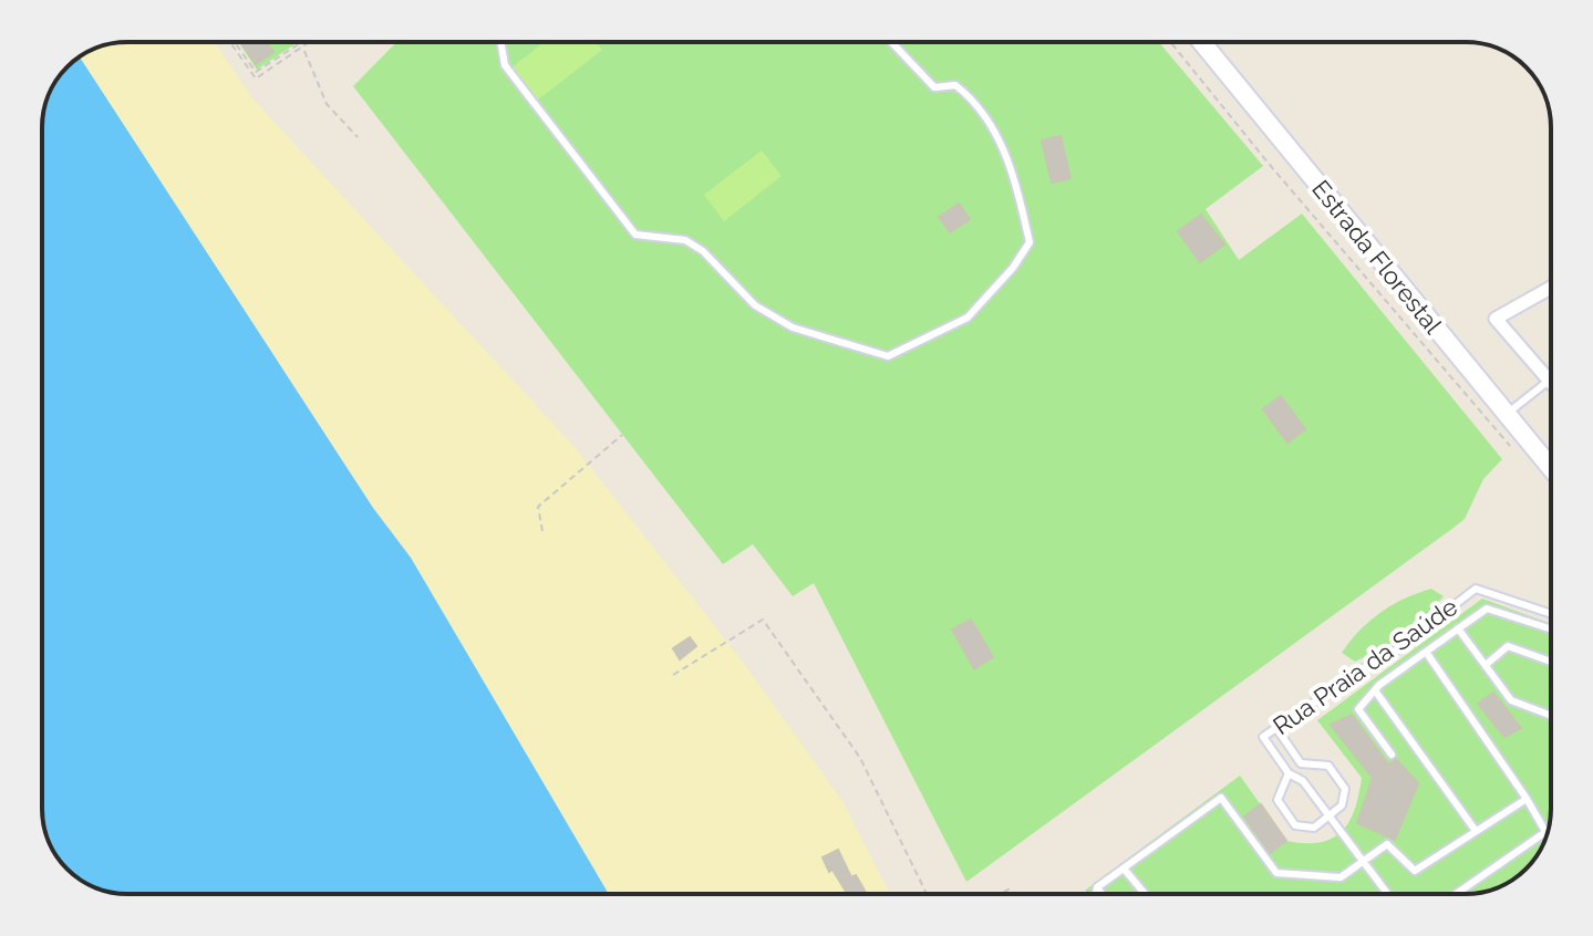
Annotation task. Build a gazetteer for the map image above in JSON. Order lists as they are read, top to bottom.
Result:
{
  "streets": {
    "main road": ["Estrada Florestal"],
    "lane": ["Rua Praia da Saúde"]
  }
}
